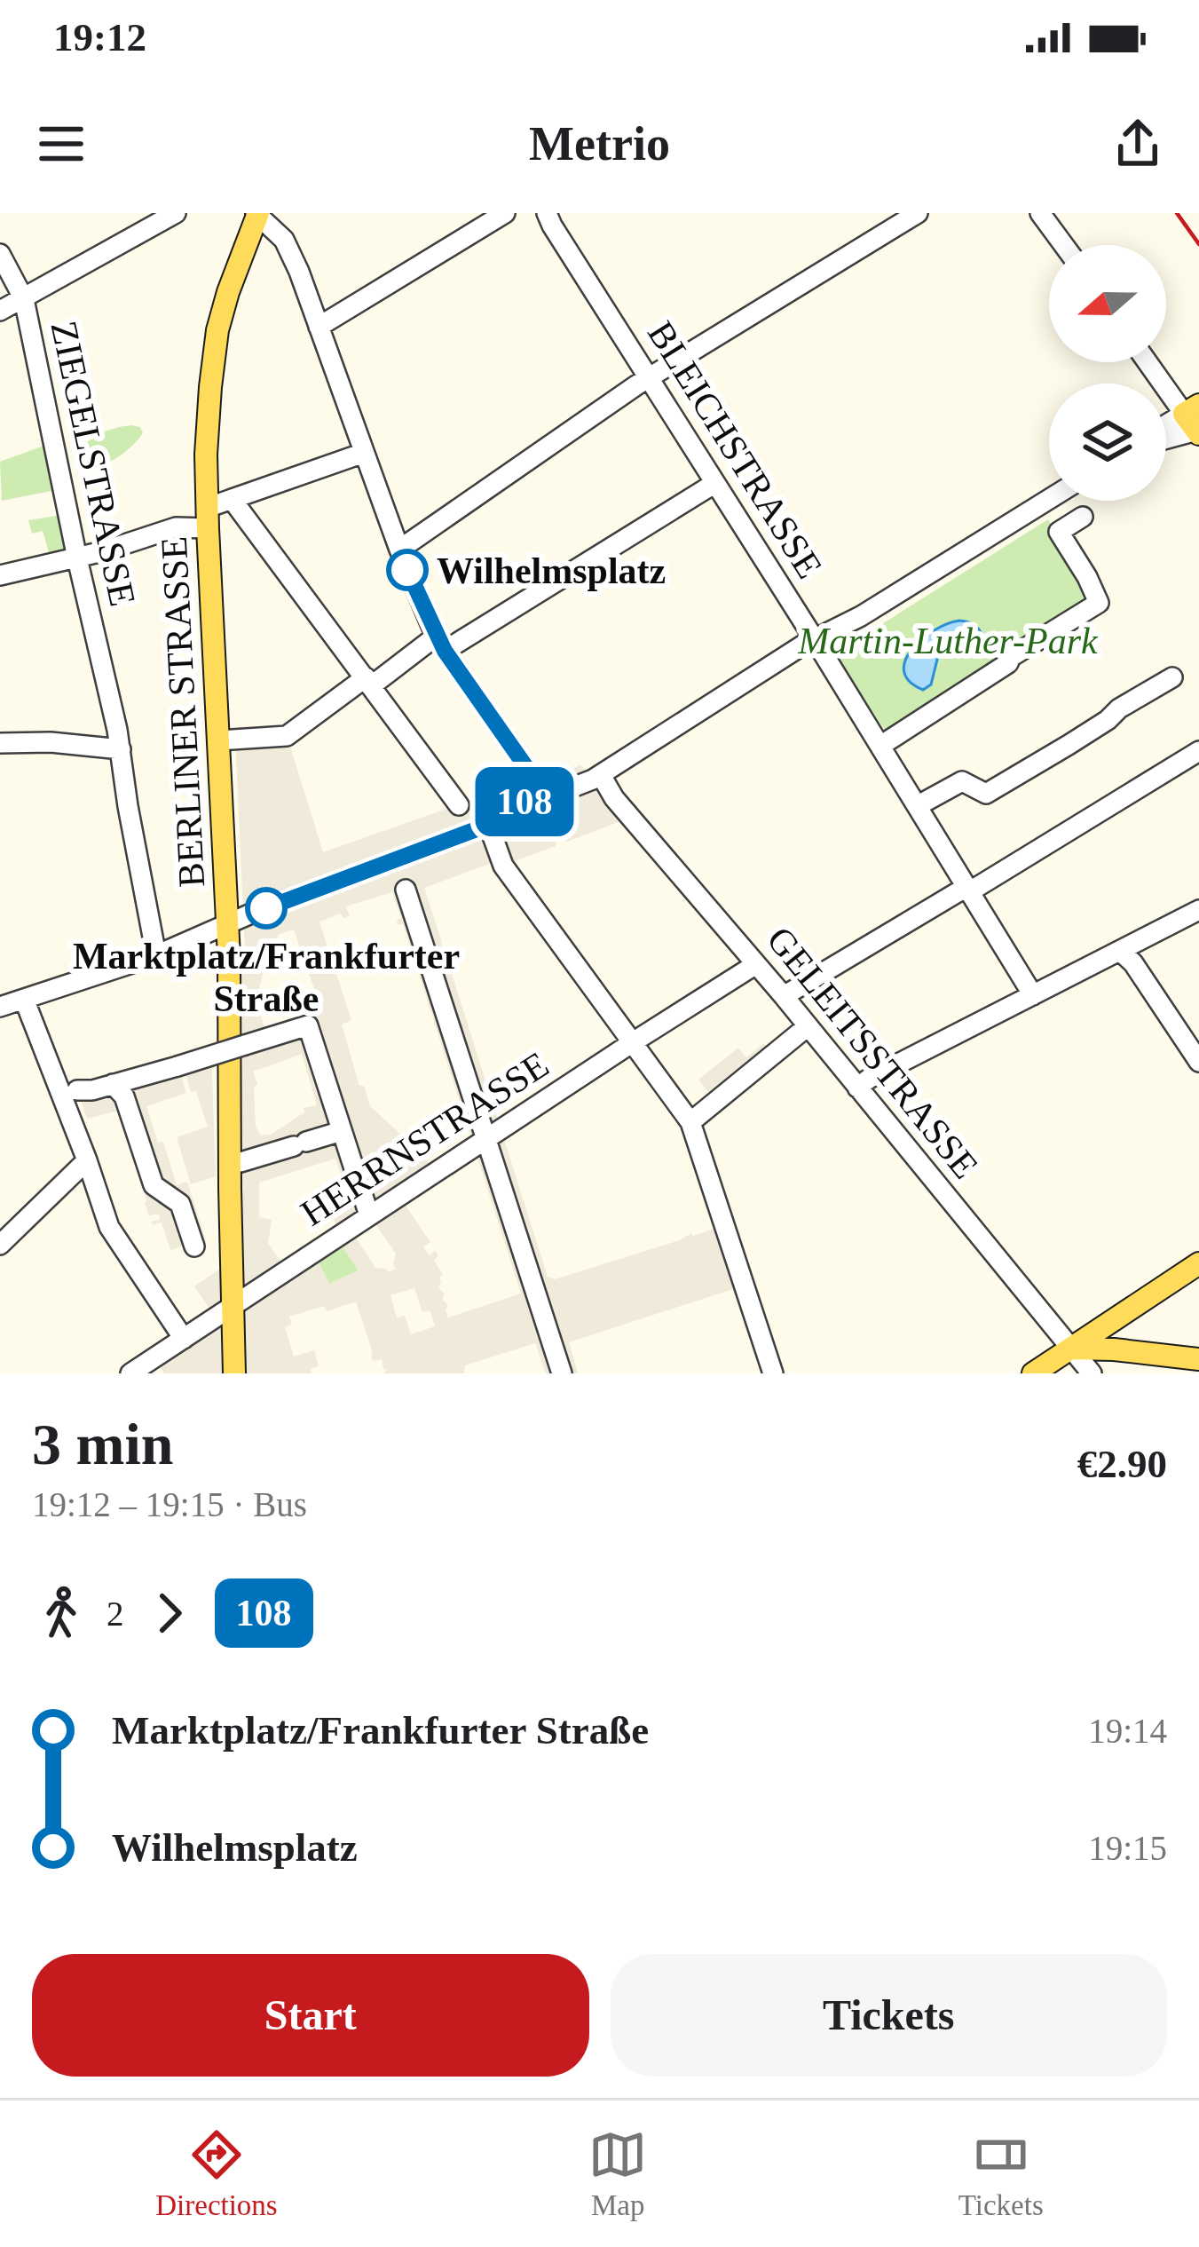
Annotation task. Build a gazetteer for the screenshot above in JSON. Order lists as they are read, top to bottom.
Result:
{
  "streets": {
    "main road": ["BERLINER STRASSE"],
    "street": [
      "BLEICHSTRASSE",
      "ZIEGELSTRASSE",
      "GELEITSSTRASSE",
      "HERRNSTRASSE"
    ]
  },
  "crossings": [
    ["BERLINER STRASSE", "HERRNSTRASSE"],
    ["GELEITSSTRASSE", "HERRNSTRASSE"]
  ],
  "parks": ["Martin-Luther-Park"],
  "places": ["Wilhelmsplatz", "Marktplatz/Frankfurter Straße"],
  "lines": ["bus line 108"],
  "north": "left",
  "page": {
    "status": "19:12",
    "header": "Metrio",
    "on_map": "108",
    "heading": ["3 min", "19:12 – 19:15 · Bus", "€2.90"],
    "legs": ["2", "108"],
    "list": [
      {
        "name": "Marktplatz/Frankfurter Straße",
        "value": "19:14"
      },
      {
        "name": "Wilhelmsplatz",
        "value": "19:15"
      }
    ],
    "buttons": ["Start", "Tickets"],
    "tabs": ["Directions", "Map", "Tickets"]
  }
}
